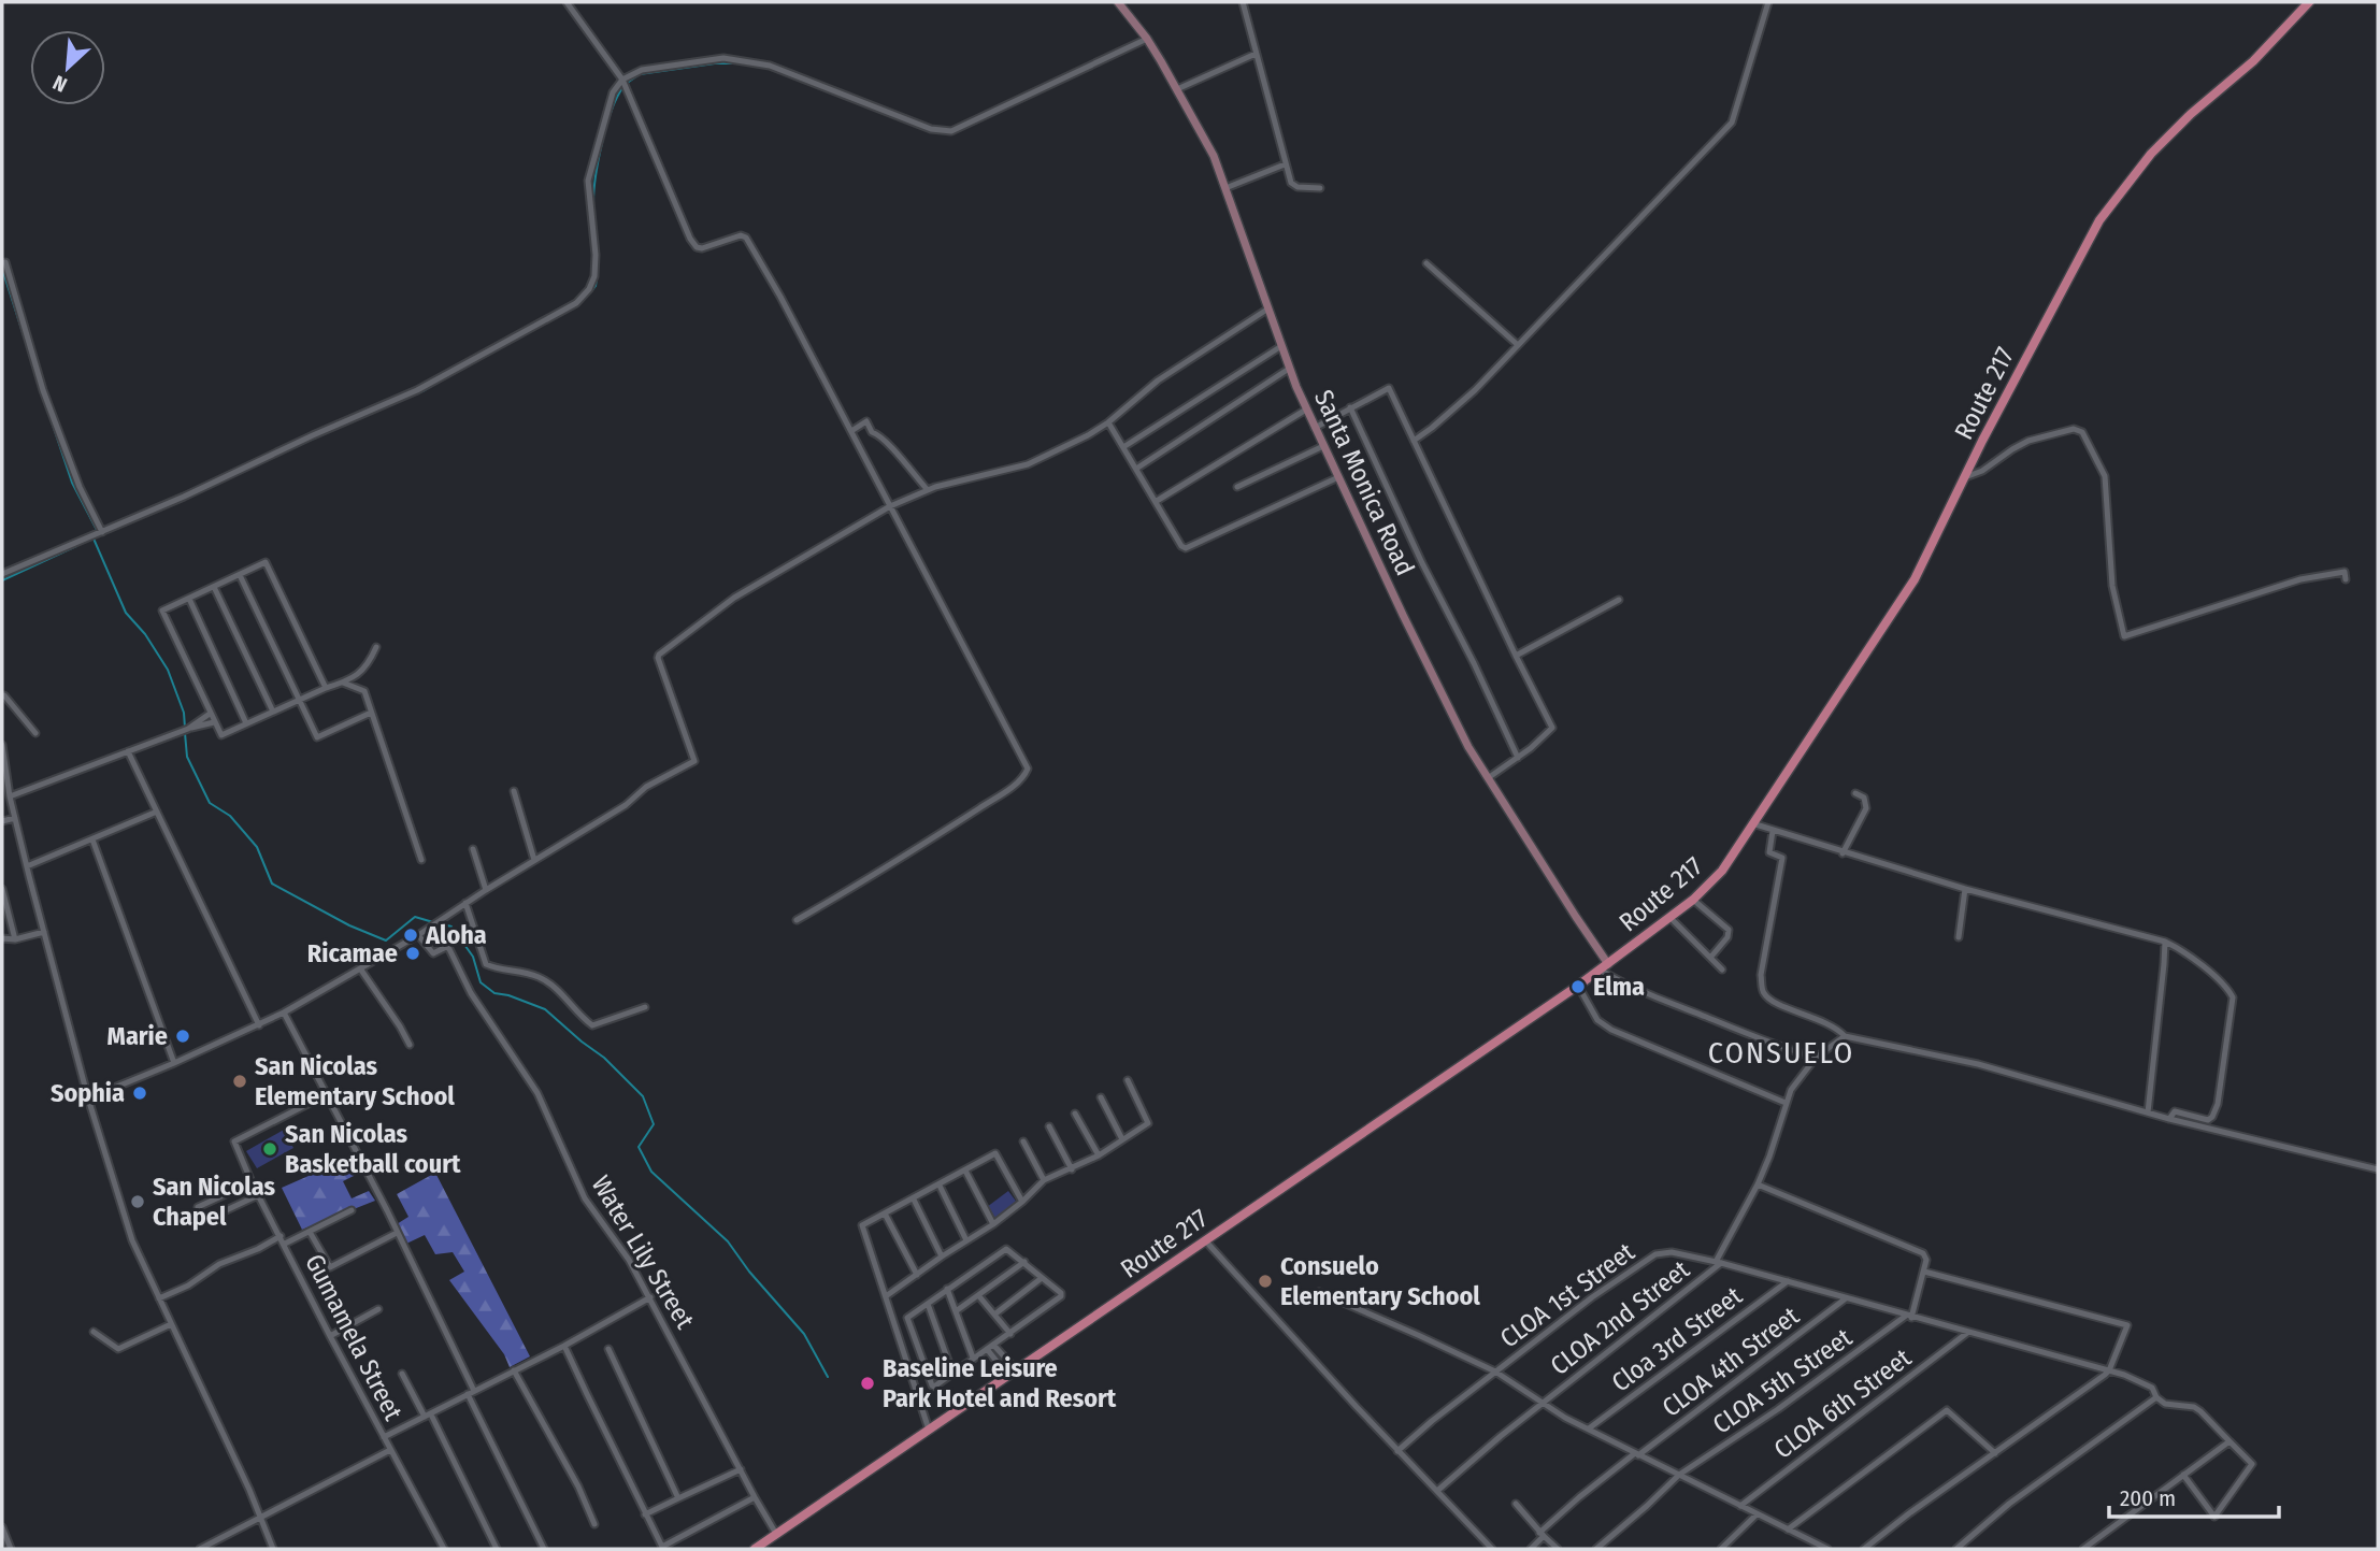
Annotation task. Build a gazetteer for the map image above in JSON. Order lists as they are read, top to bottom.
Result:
{
  "streets": {
    "main road": ["Route 217"],
    "street": [
      "Santa Monica Road",
      "Water Lily Street",
      "CLOA 1st Street",
      "CLOA 2nd Street",
      "Gumamela Street",
      "Cloa 3rd Street",
      "CLOA 4th Street",
      "CLOA 5th Street",
      "CLOA 6th Street"
    ]
  },
  "crossings": [
    ["Route 217", "Santa Monica Road"],
    ["Route 217", "Water Lily Street"],
    ["CLOA 1st Street", "CLOA 2nd Street"]
  ],
  "districts": ["CONSUELO"],
  "places": [
    "Aloha",
    "Ricamae",
    "Elma",
    "Marie",
    "San Nicolas Elementary School",
    "Sophia",
    "San Nicolas Basketball court",
    "San Nicolas Chapel",
    "Consuelo Elementary School",
    "Baseline Leisure Park Hotel and Resort"
  ],
  "scale_bar": "200 m",
  "north": "bottom left"
}
